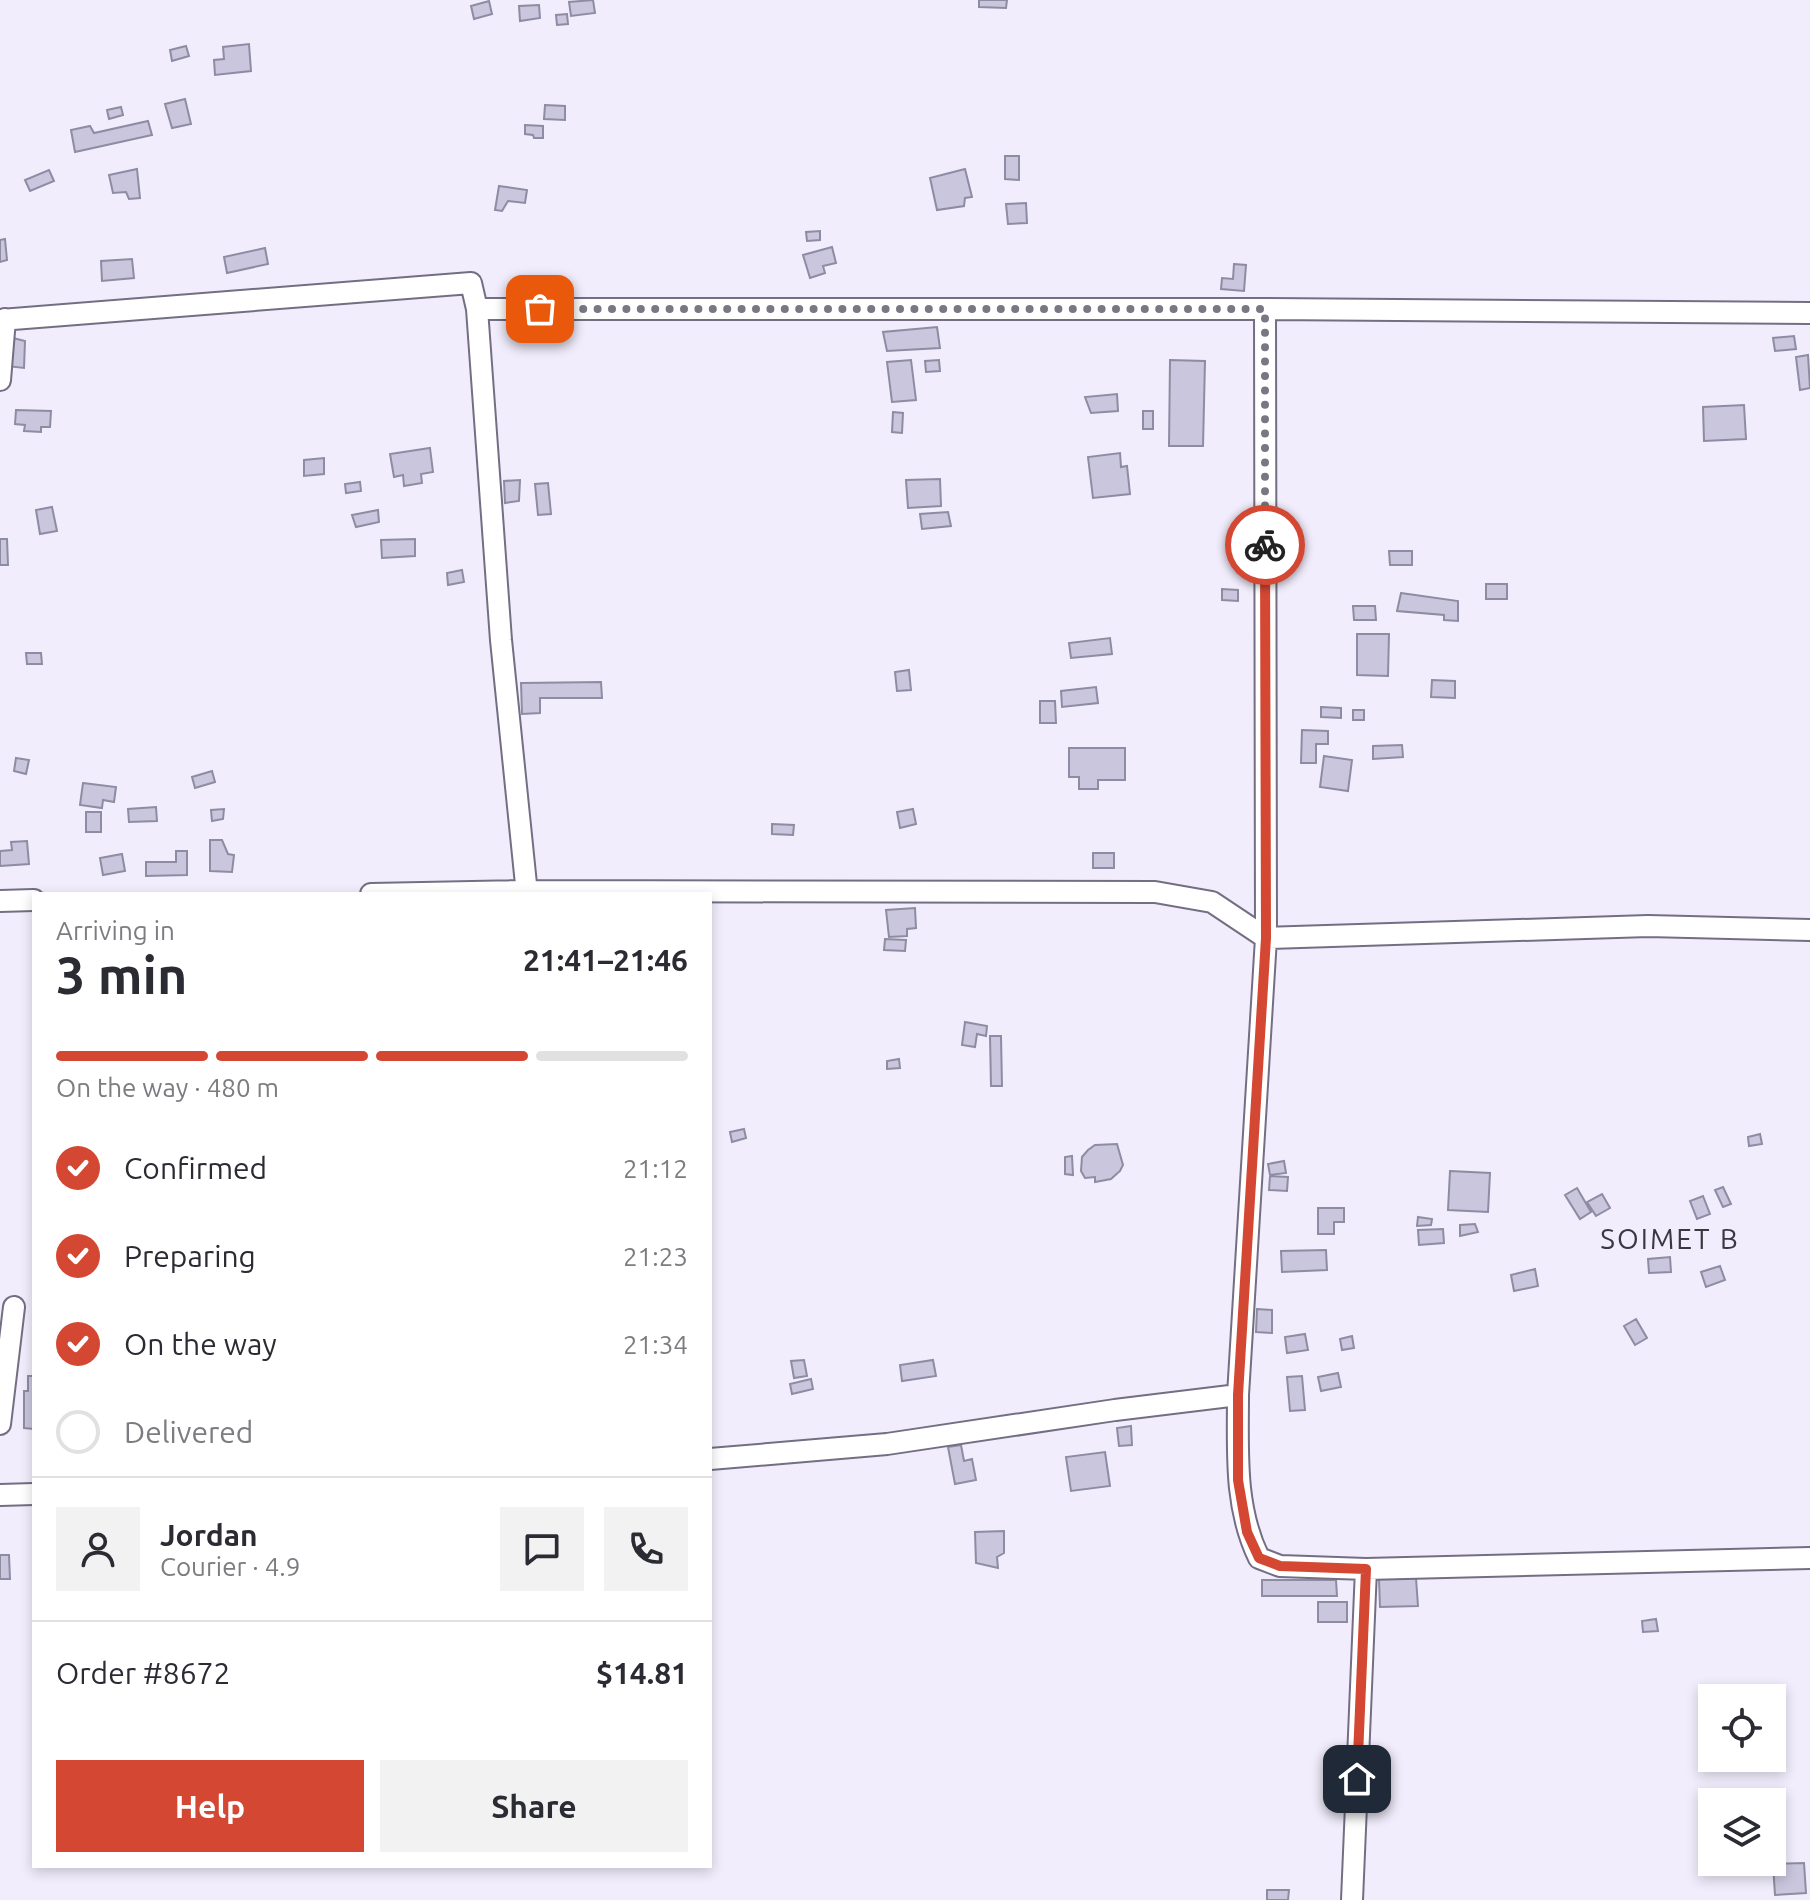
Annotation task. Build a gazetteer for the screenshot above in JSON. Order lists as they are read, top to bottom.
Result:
{
  "districts": ["SOIMET B"],
  "page": {
    "heading": ["3 min", "Arriving in", "21:41–21:46"],
    "panel": [
      "Jordan",
      "Courier · 4.9",
      "Order #8672",
      "$14.81"
    ],
    "bar": "On the way · 480 m",
    "list": [
      ["Confirmed", "21:12"],
      ["Preparing", "21:23"],
      ["On the way", "21:34"],
      "Delivered"
    ],
    "buttons": ["Help", "Share"]
  }
}
